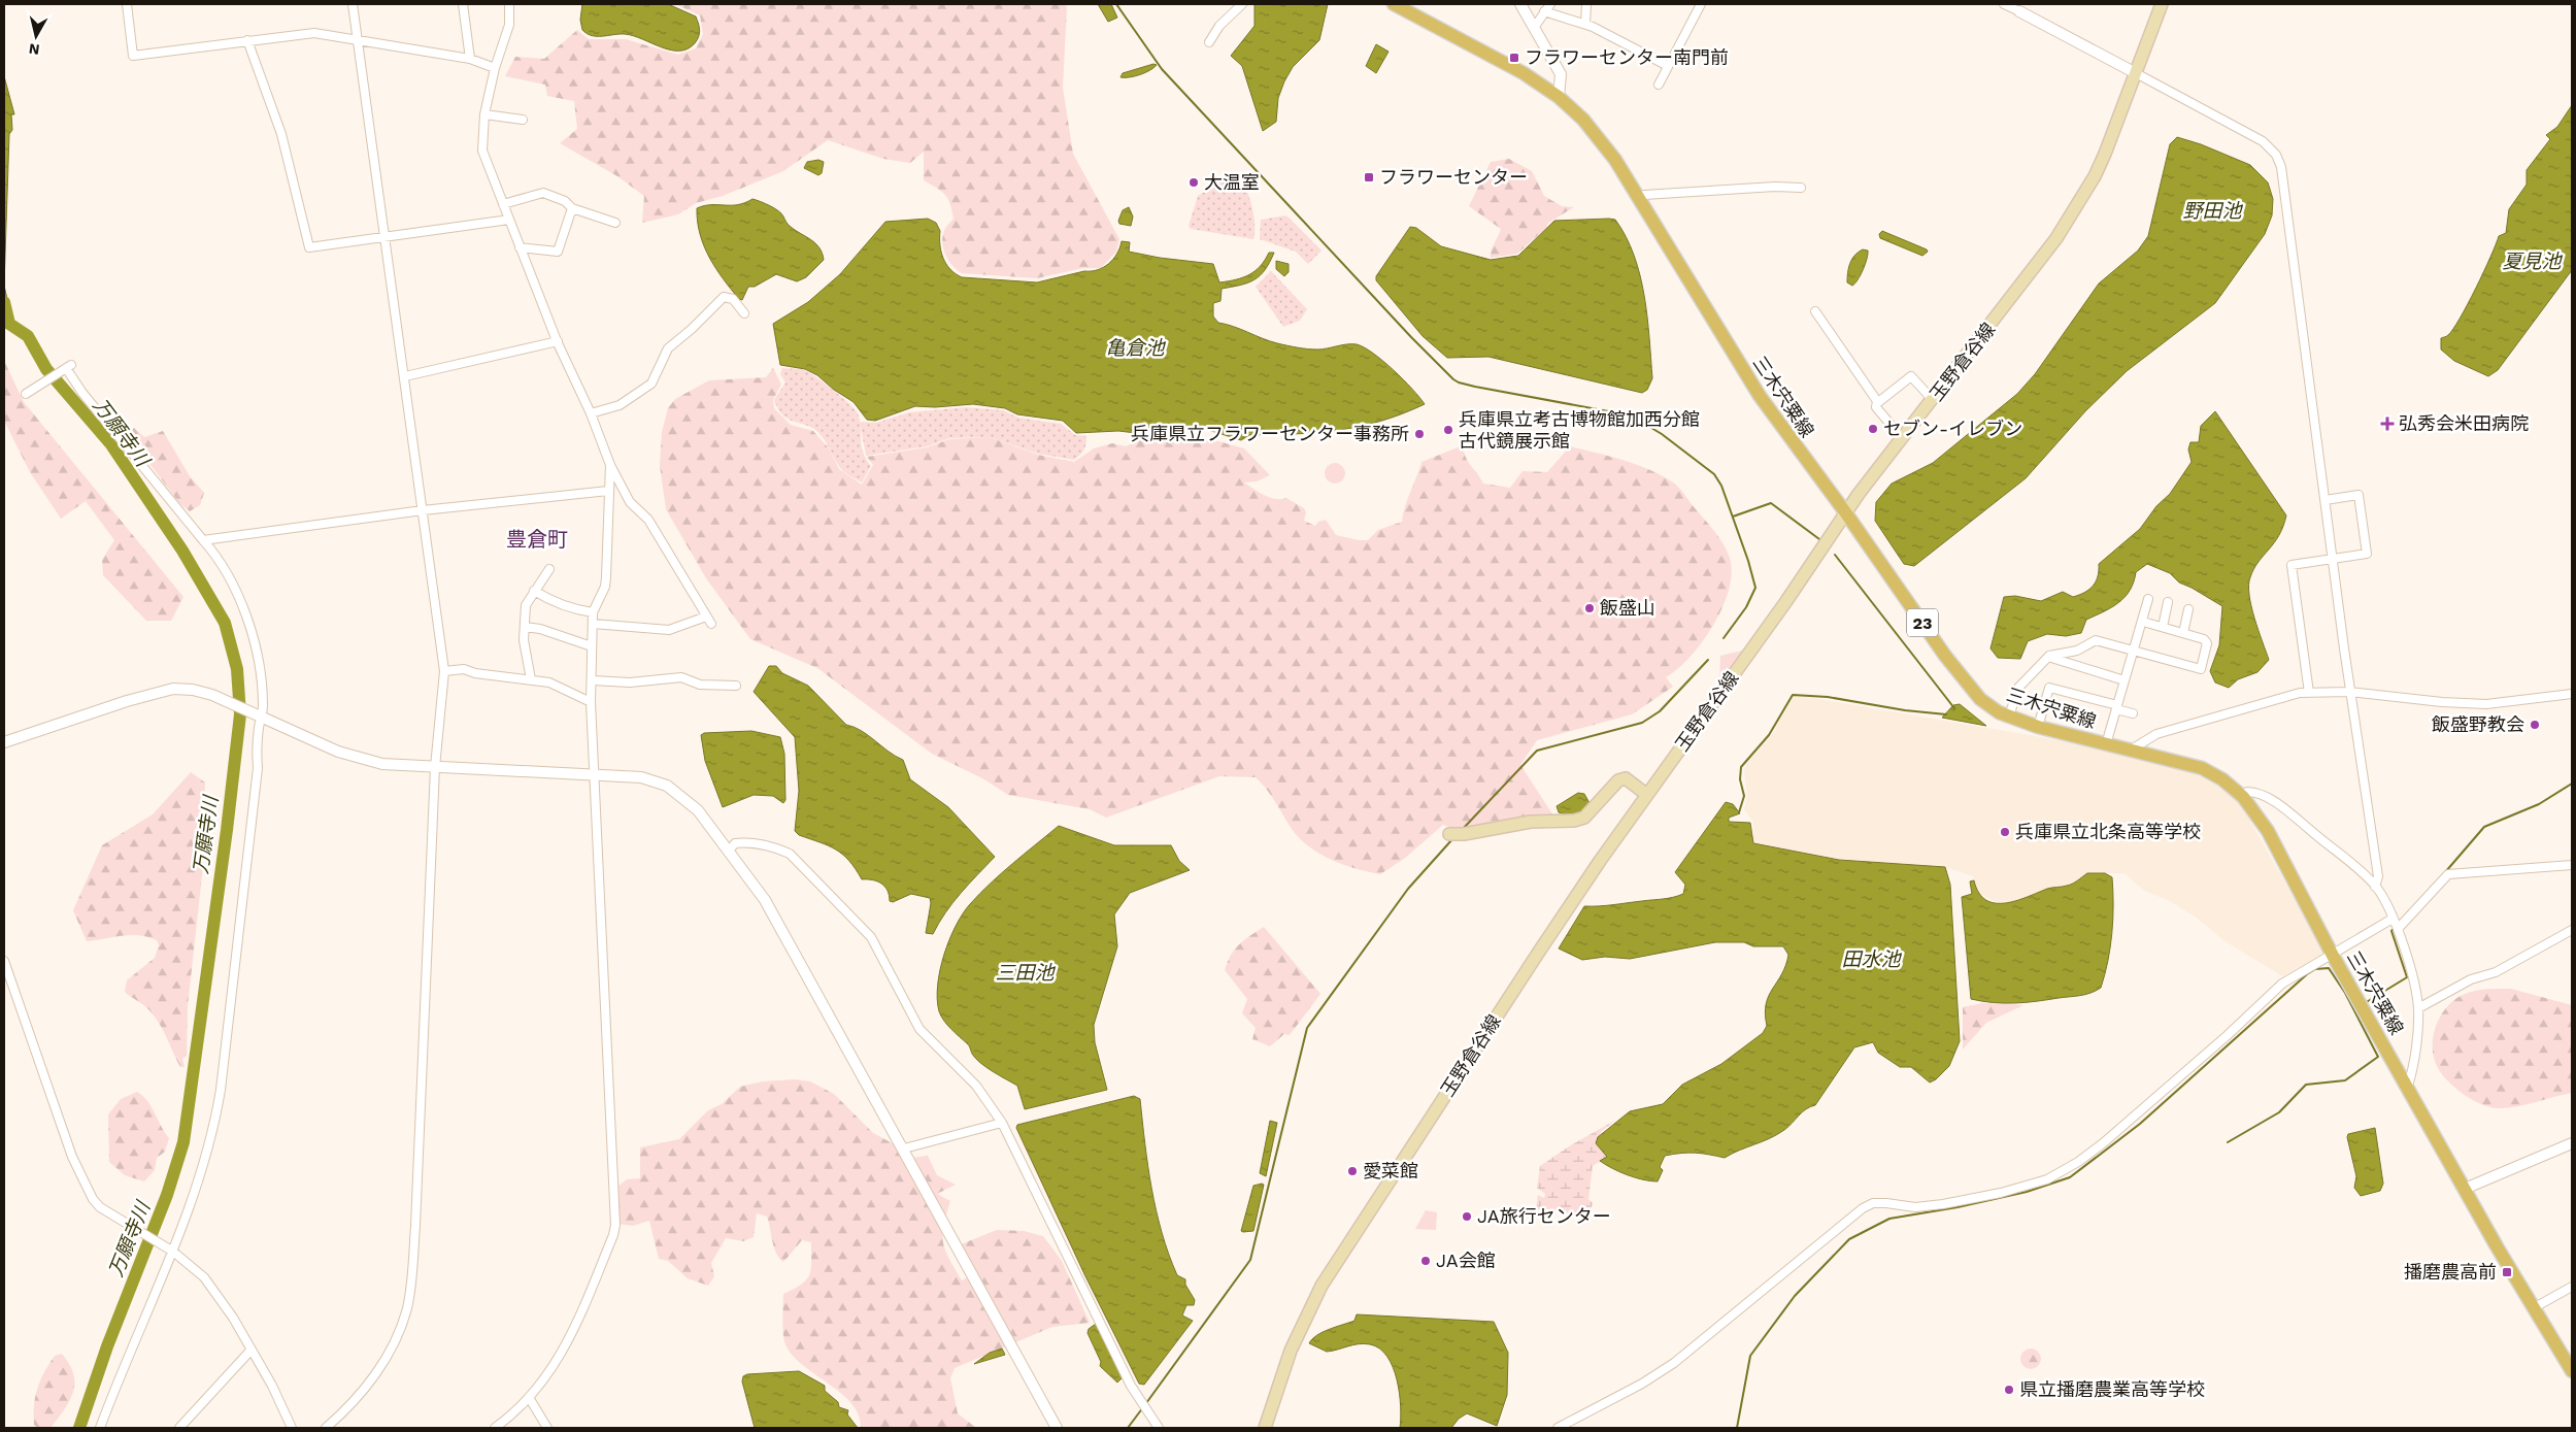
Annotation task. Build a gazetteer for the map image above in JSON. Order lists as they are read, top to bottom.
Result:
{
  "streets": {
    "main road": ["玉野倉谷線", "三木宍粟線", "23"]
  },
  "crossings": [
    ["玉野倉谷線", "三木宍粟線"]
  ],
  "districts": ["豊倉町"],
  "water": [
    "野田池",
    "夏見池",
    "亀倉池",
    "万願寺川",
    "田水池",
    "三田池"
  ],
  "places": {
    "transit": ["フラワーセンター南門前", "フラワーセンター", "播磨農高前"],
    "other": [
      "大温室",
      "セブン-イレブン",
      "兵庫県立考古博物館加西分館 古代鏡展示館",
      "兵庫県立フラワーセンター事務所",
      "飯盛山",
      "飯盛野教会",
      "兵庫県立北条高等学校",
      "愛菜館",
      "JA旅行センター",
      "JA会館",
      "県立播磨農業高等学校"
    ],
    "health": ["弘秀会米田病院"]
  },
  "north": "bottom"
}
